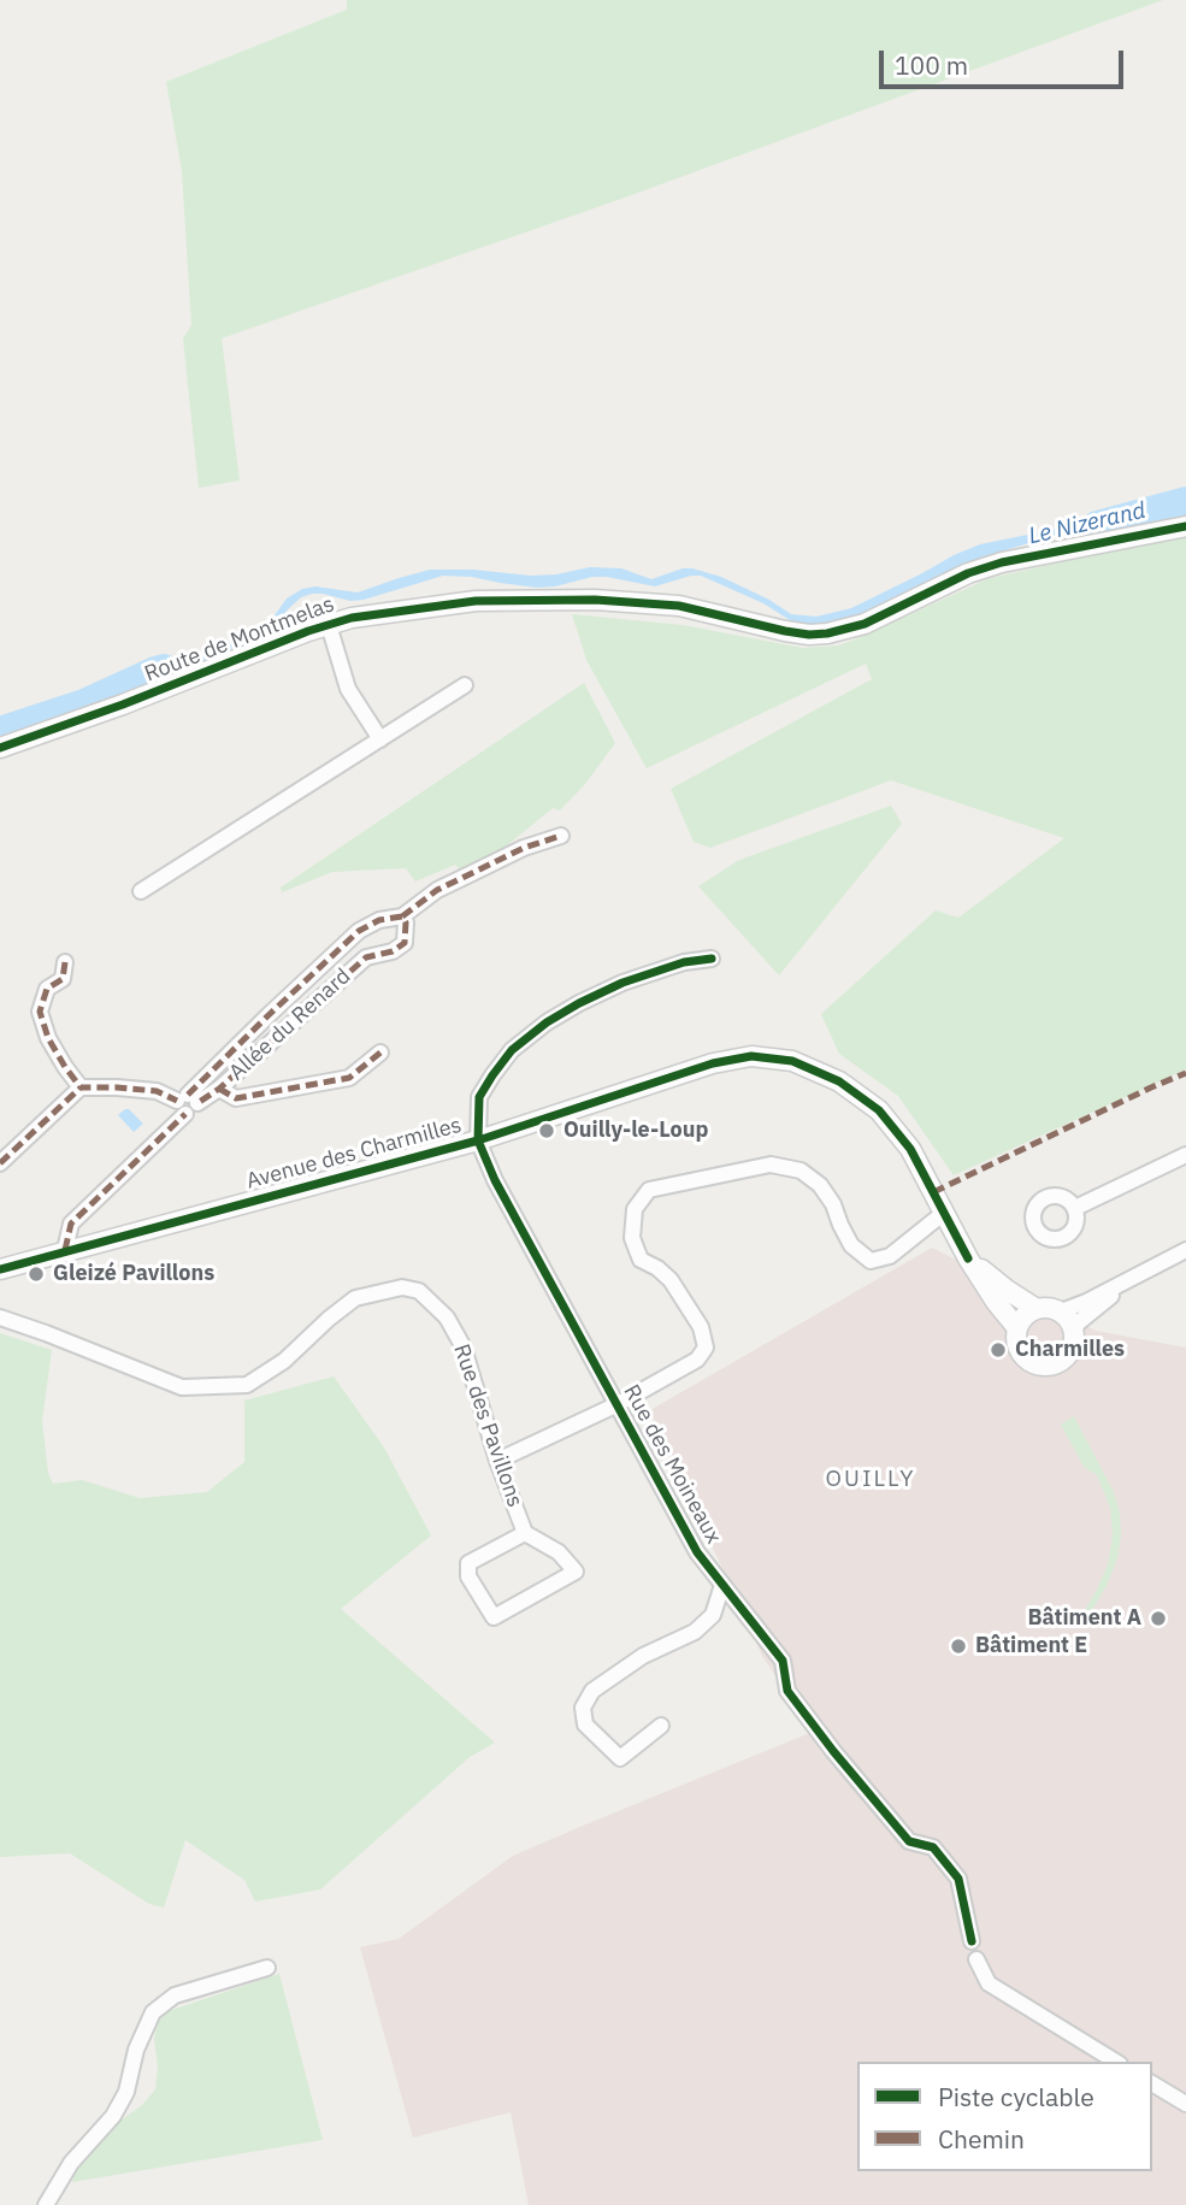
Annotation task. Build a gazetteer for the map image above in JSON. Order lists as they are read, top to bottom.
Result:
{
  "streets": {
    "street": [
      "Route de Montmelas",
      "Allée du Renard",
      "Avenue des Charmilles",
      "Rue des Pavillons",
      "Rue des Moineaux"
    ]
  },
  "crossings": [
    ["Allée du Renard", "Avenue des Charmilles"],
    ["Avenue des Charmilles", "Rue des Moineaux"]
  ],
  "districts": ["OUILLY"],
  "water": ["Le Nizerand"],
  "places": [
    "Ouilly-le-Loup",
    "Gleizé Pavillons",
    "Charmilles",
    "Bâtiment A",
    "Bâtiment E"
  ],
  "legend": ["Piste cyclable", "Chemin"],
  "scale_bar": "100 m"
}
